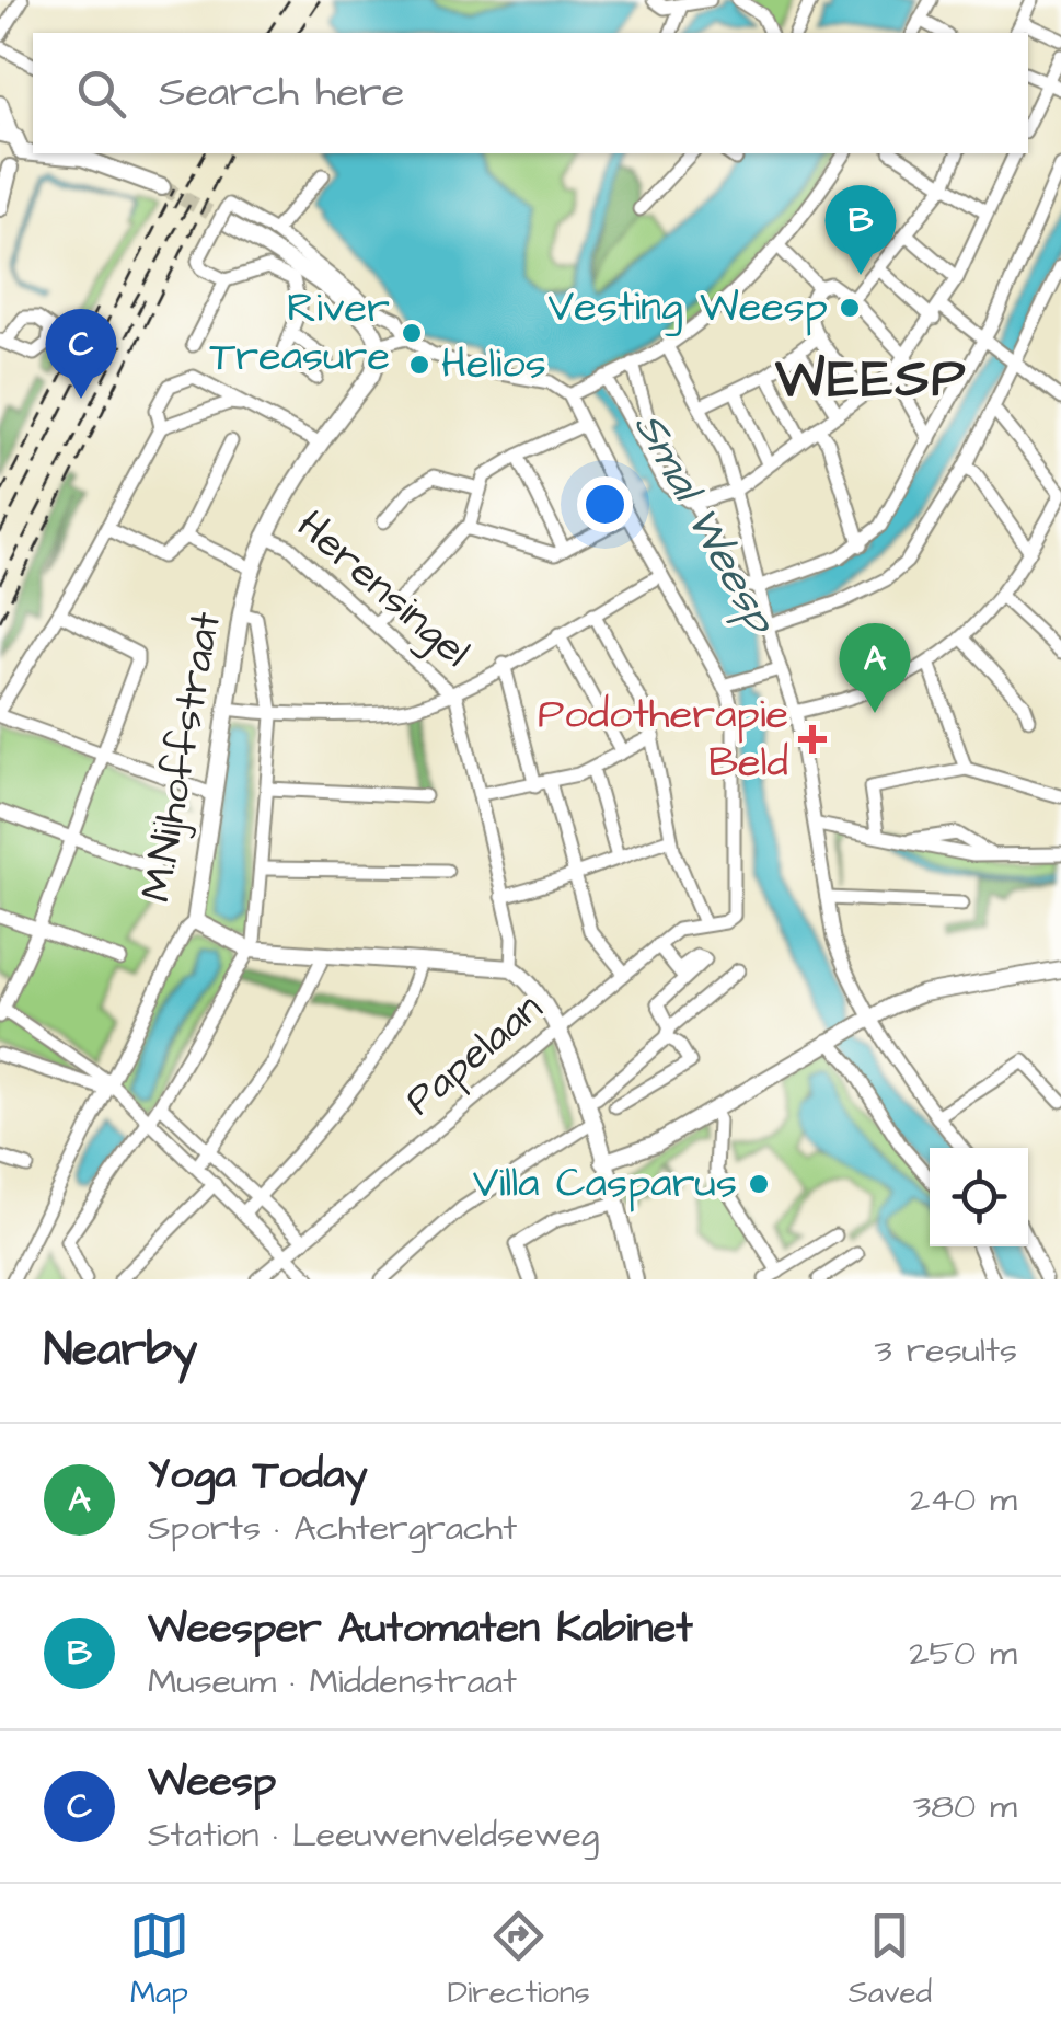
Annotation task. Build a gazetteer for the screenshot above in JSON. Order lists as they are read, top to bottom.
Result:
{
  "streets": {
    "main road": ["Herensingel", "M.Nijhoffstraat"],
    "street": ["Papelaan"]
  },
  "crossings": [
    ["Herensingel", "M.Nijhoffstraat"]
  ],
  "districts": ["WEESP"],
  "water": ["Smal Weesp"],
  "places": {
    "other": [
      "Vesting Weesp",
      "River Treasure",
      "Helios",
      "Villa Casparus"
    ],
    "health": ["Podotherapie Beld"]
  },
  "page": {
    "search": "Search here",
    "pins": ["B", "C", "A"],
    "heading": ["Nearby", "3 results"],
    "list": [
      {
        "mark": "A",
        "name": "Yoga Today",
        "note": "Sports · Achtergracht",
        "value": "240 m"
      },
      {
        "mark": "B",
        "name": "Weesper Automaten Kabinet",
        "note": "Museum · Middenstraat",
        "value": "250 m"
      },
      {
        "mark": "C",
        "name": "Weesp",
        "note": "Station · Leeuwenveldseweg",
        "value": "380 m"
      }
    ],
    "nav": ["Map", "Directions", "Saved"]
  }
}
